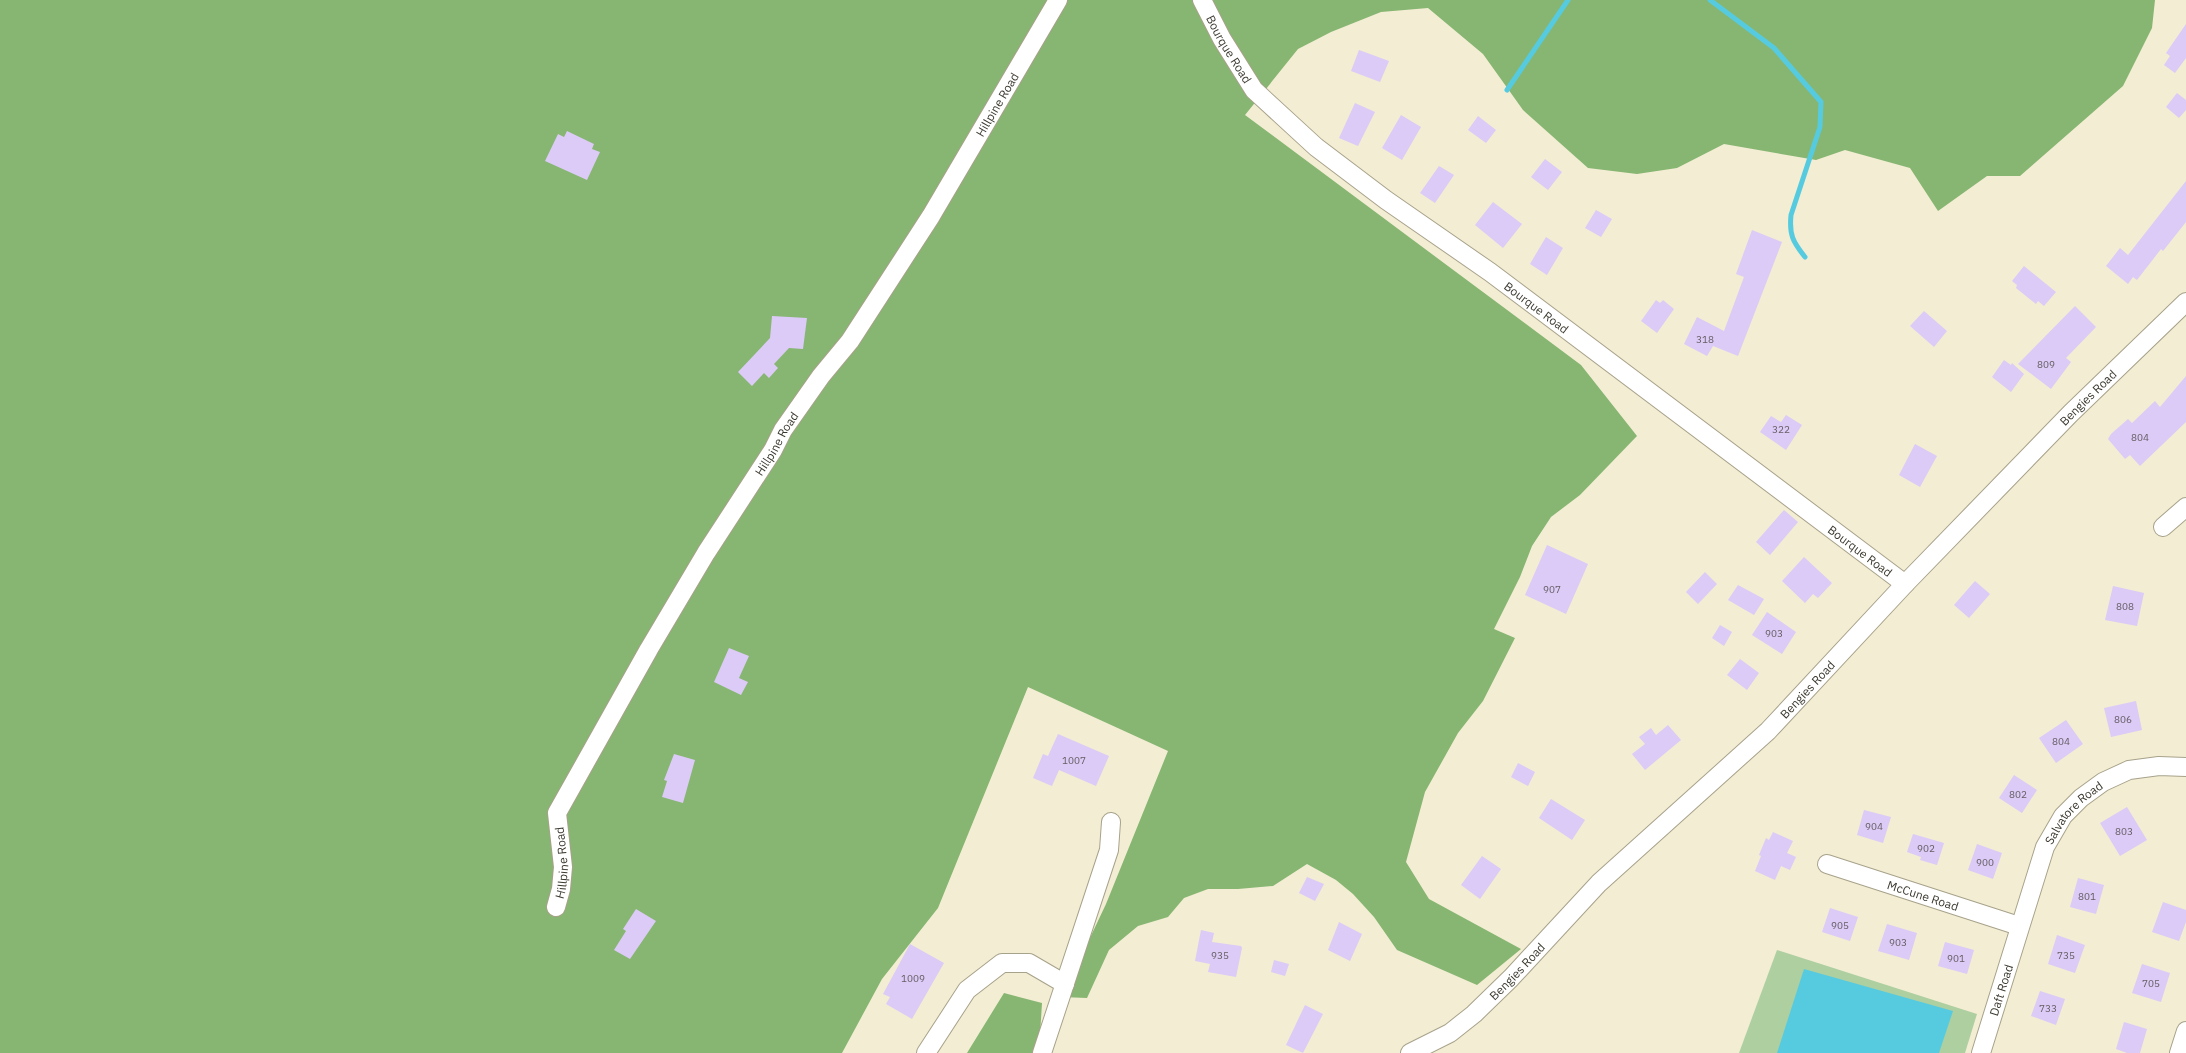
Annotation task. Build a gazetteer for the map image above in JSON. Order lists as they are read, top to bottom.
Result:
{
  "streets": {
    "street": [
      "Bourque Road",
      "Hillpine Road",
      "Bengies Road",
      "Salvatore Road",
      "McCune Road",
      "Daft Road"
    ]
  },
  "crossings": [
    ["Bourque Road", "Bengies Road"],
    ["Salvatore Road", "McCune Road"],
    ["Salvatore Road", "Daft Road"],
    ["McCune Road", "Daft Road"]
  ],
  "house_numbers": [
    "318",
    "809",
    "322",
    "804",
    "907",
    "808",
    "903",
    "806",
    "804",
    "1007",
    "802",
    "904",
    "803",
    "902",
    "900",
    "801",
    "905",
    "903",
    "935",
    "735",
    "901",
    "1009",
    "705",
    "733"
  ]
}
